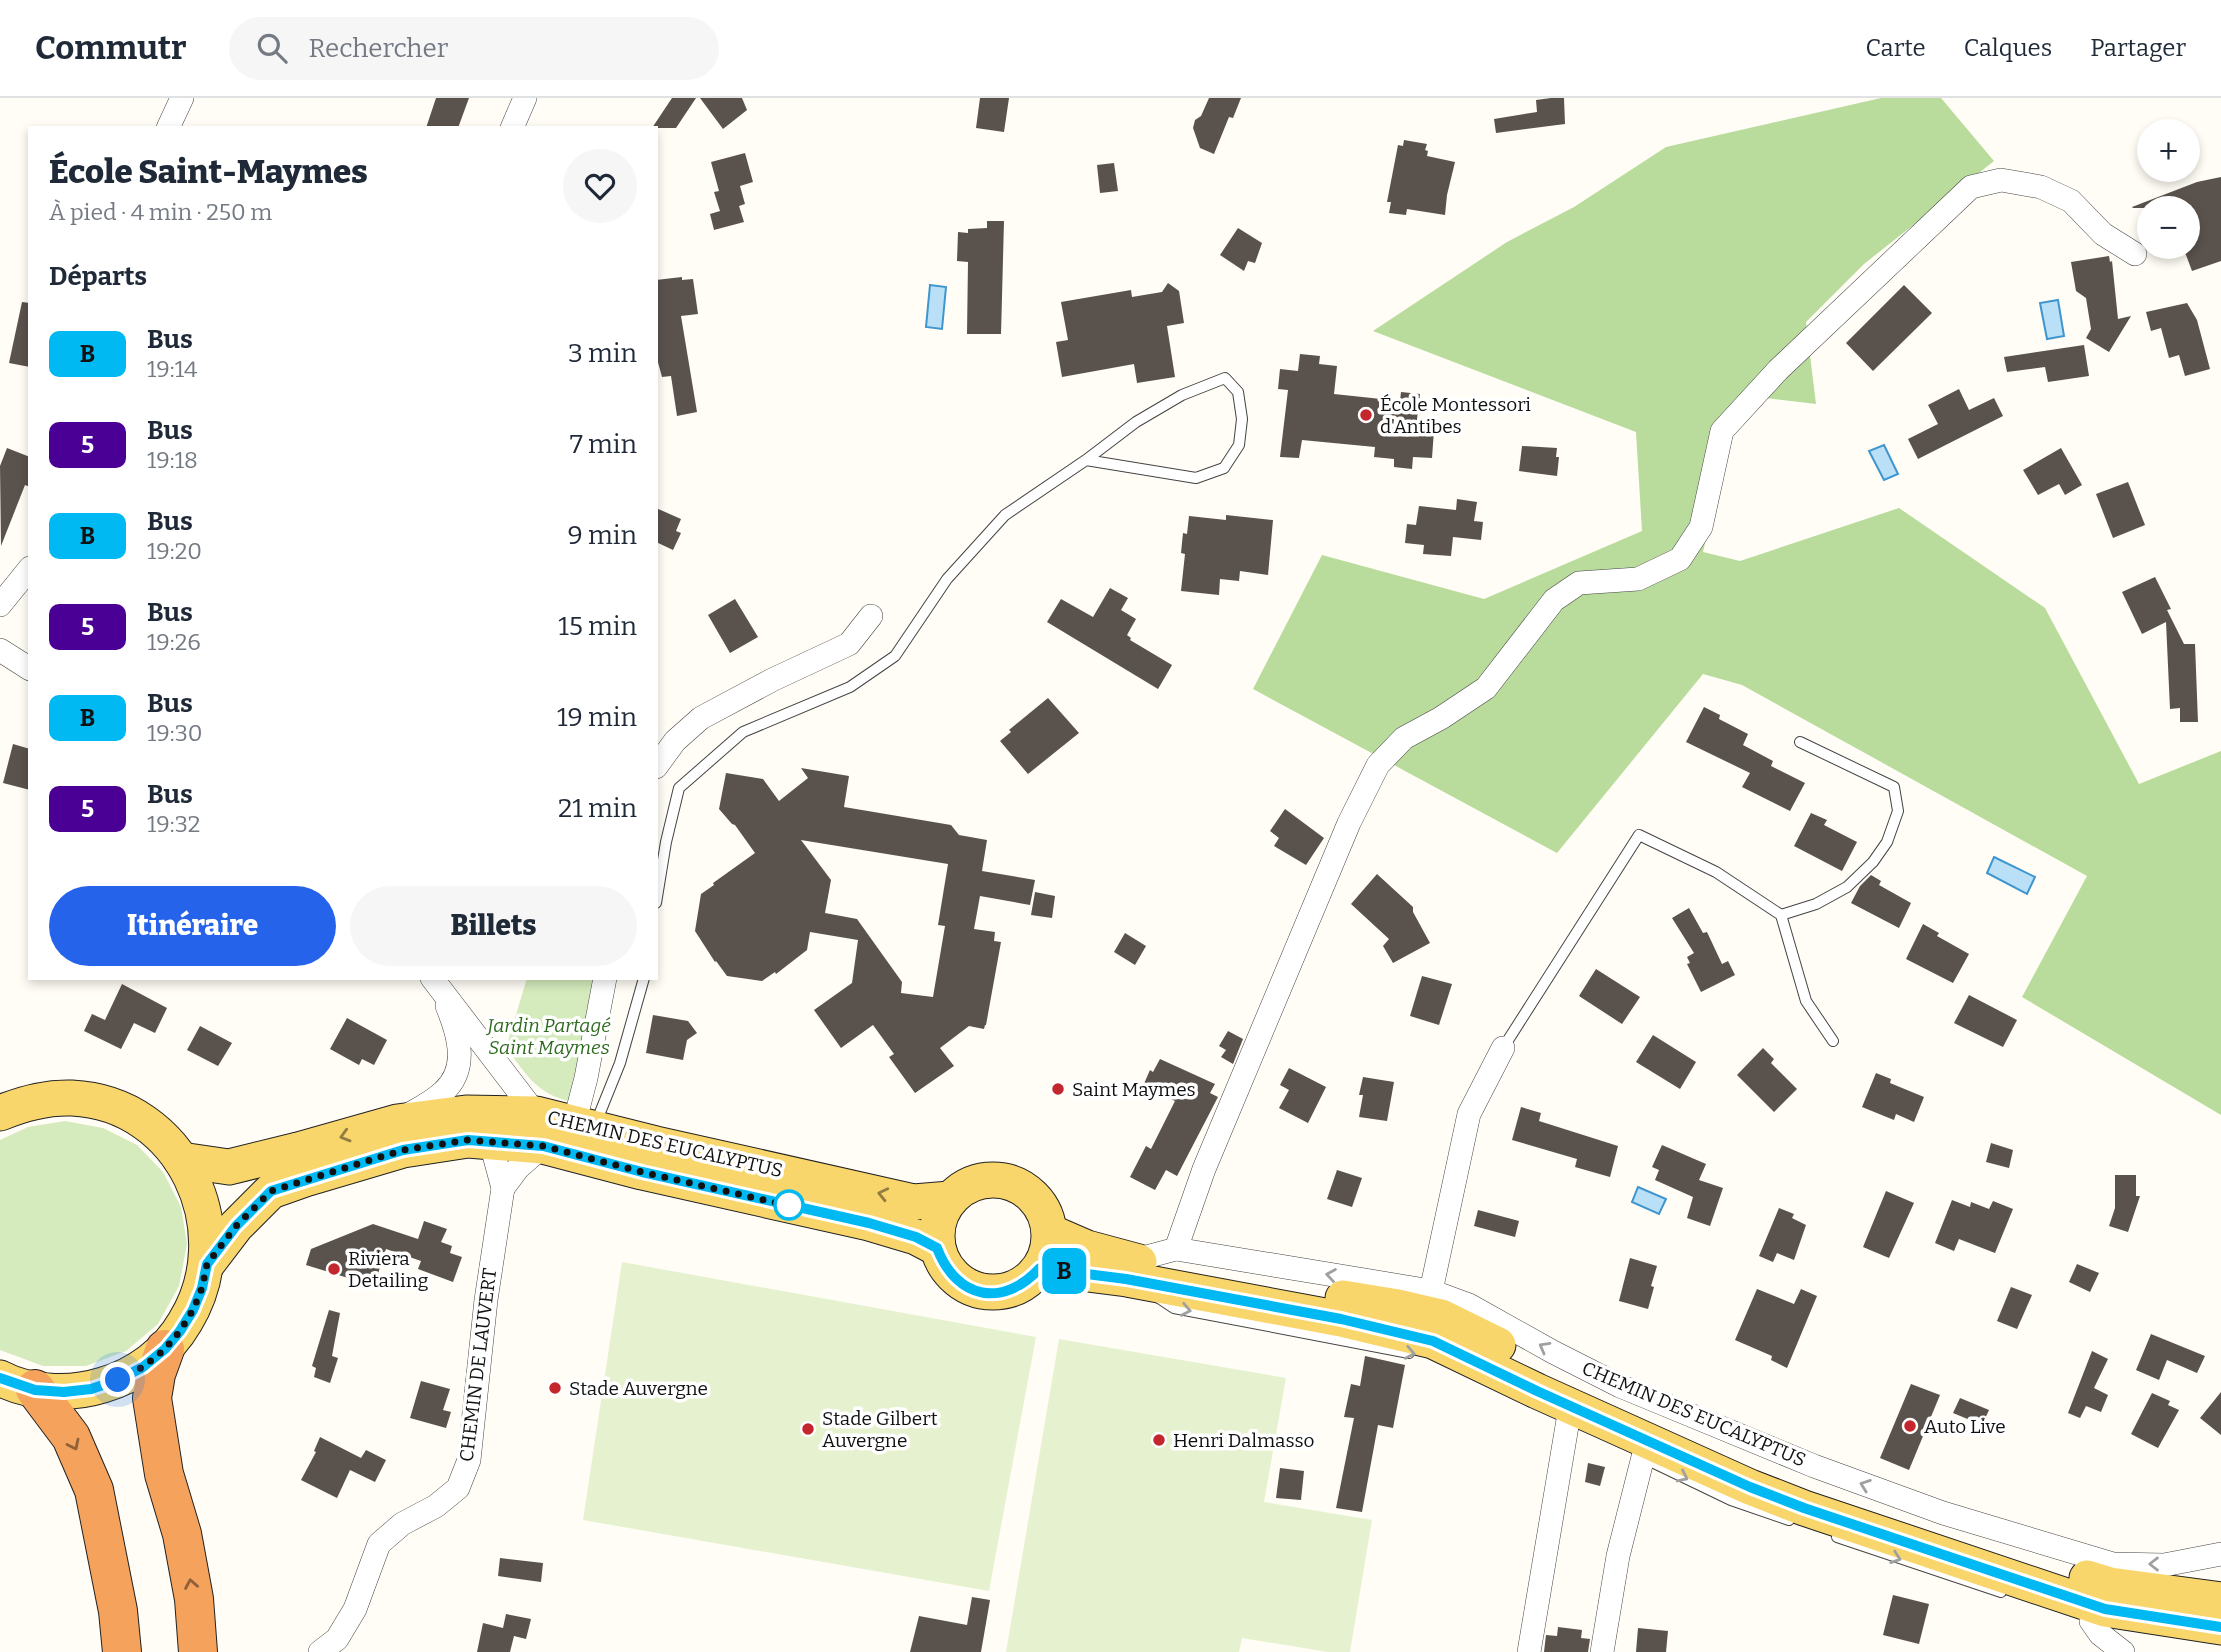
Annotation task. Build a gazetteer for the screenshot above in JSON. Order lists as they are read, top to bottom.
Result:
{
  "streets": {
    "main road": ["CHEMIN DES EUCALYPTUS"],
    "street": ["CHEMIN DE LAUVERT"]
  },
  "crossings": [
    ["CHEMIN DES EUCALYPTUS", "CHEMIN DE LAUVERT"]
  ],
  "parks": ["Jardin Partagé Saint Maymes"],
  "places": [
    "École Montessori d'Antibes",
    "Saint Maymes",
    "Riviera Detailing",
    "Stade Auvergne",
    "Auto Live",
    "Stade Gilbert Auvergne",
    "Henri Dalmasso"
  ],
  "lines": ["bus line B"],
  "page": {
    "header": "Commutr",
    "search": "Rechercher",
    "nav": ["Carte", "Calques", "Partager"],
    "on_map": "B",
    "map_buttons": ["+", "−"],
    "heading": [
      ["École Saint-Maymes", "À pied · 4 min · 250 m"],
      "Départs"
    ],
    "list": [
      {
        "mark": "B",
        "name": "Bus",
        "note": "19:14",
        "value": "3 min"
      },
      {
        "mark": "5",
        "name": "Bus",
        "note": "19:18",
        "value": "7 min"
      },
      {
        "mark": "B",
        "name": "Bus",
        "note": "19:20",
        "value": "9 min"
      },
      {
        "mark": "5",
        "name": "Bus",
        "note": "19:26",
        "value": "15 min"
      },
      {
        "mark": "B",
        "name": "Bus",
        "note": "19:30",
        "value": "19 min"
      },
      {
        "mark": "5",
        "name": "Bus",
        "note": "19:32",
        "value": "21 min"
      }
    ],
    "buttons": ["Itinéraire", "Billets"]
  }
}
